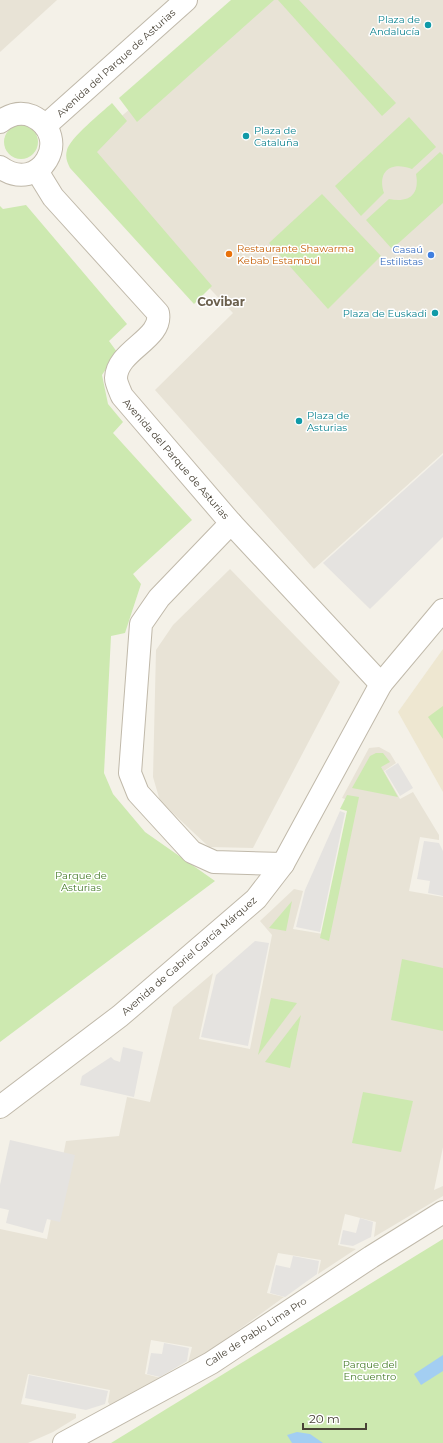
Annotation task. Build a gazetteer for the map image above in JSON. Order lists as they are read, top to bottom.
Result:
{
  "streets": {
    "street": ["Avenida del Parque de Asturias", "Avenida de Gabriel García Márquez", "Calle de Pablo Lima Pro"]
  },
  "crossings": [
    ["Avenida del Parque de Asturias", "Avenida de Gabriel García Márquez"]
  ],
  "districts": ["Covibar"],
  "parks": ["Parque de Asturias", "Parque del Encuentro"],
  "places": [
    "Plaza de Andalucía",
    "Plaza de Cataluña",
    "Restaurante Shawarma Kebab Estambul",
    "Casaú Estilistas",
    "Plaza de Euskadi",
    "Plaza de Asturias"
  ],
  "scale_bar": "20 m"
}
